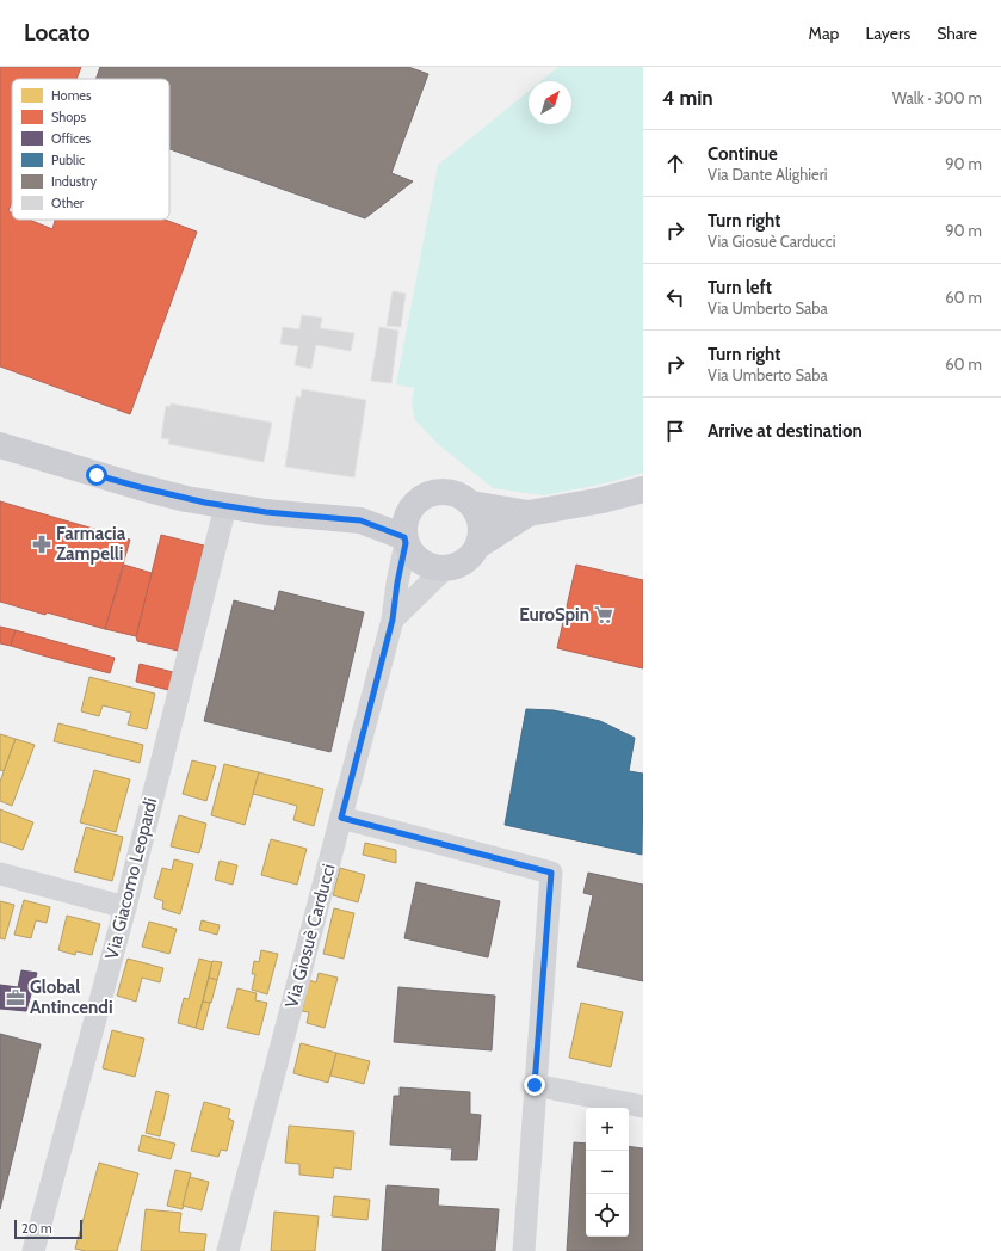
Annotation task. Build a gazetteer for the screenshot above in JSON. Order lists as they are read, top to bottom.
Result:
{
  "streets": {
    "street": ["Via Giacomo Leopardi", "Via Giosuè Carducci"]
  },
  "places": {
    "pharmacy": ["Farmacia Zampelli"],
    "supermarket": ["EuroSpin"],
    "office": ["Global Antincendi"]
  },
  "legend": [
    "Homes",
    "Shops",
    "Offices",
    "Public",
    "Industry",
    "Other"
  ],
  "scale_bar": "20 m",
  "north": "top right",
  "page": {
    "header": "Locato",
    "nav": ["Map", "Layers", "Share"],
    "heading": ["4 min", "Walk · 300 m"],
    "list": [
      ["Continue", "Via Dante Alighieri", "90 m"],
      ["Turn right", "Via Giosuè Carducci", "90 m"],
      ["Turn left", "Via Umberto Saba", "60 m"],
      ["Turn right", "Via Umberto Saba", "60 m"],
      "Arrive at destination"
    ],
    "map_buttons": ["+", "−"],
    "scale": "20 m"
  }
}
